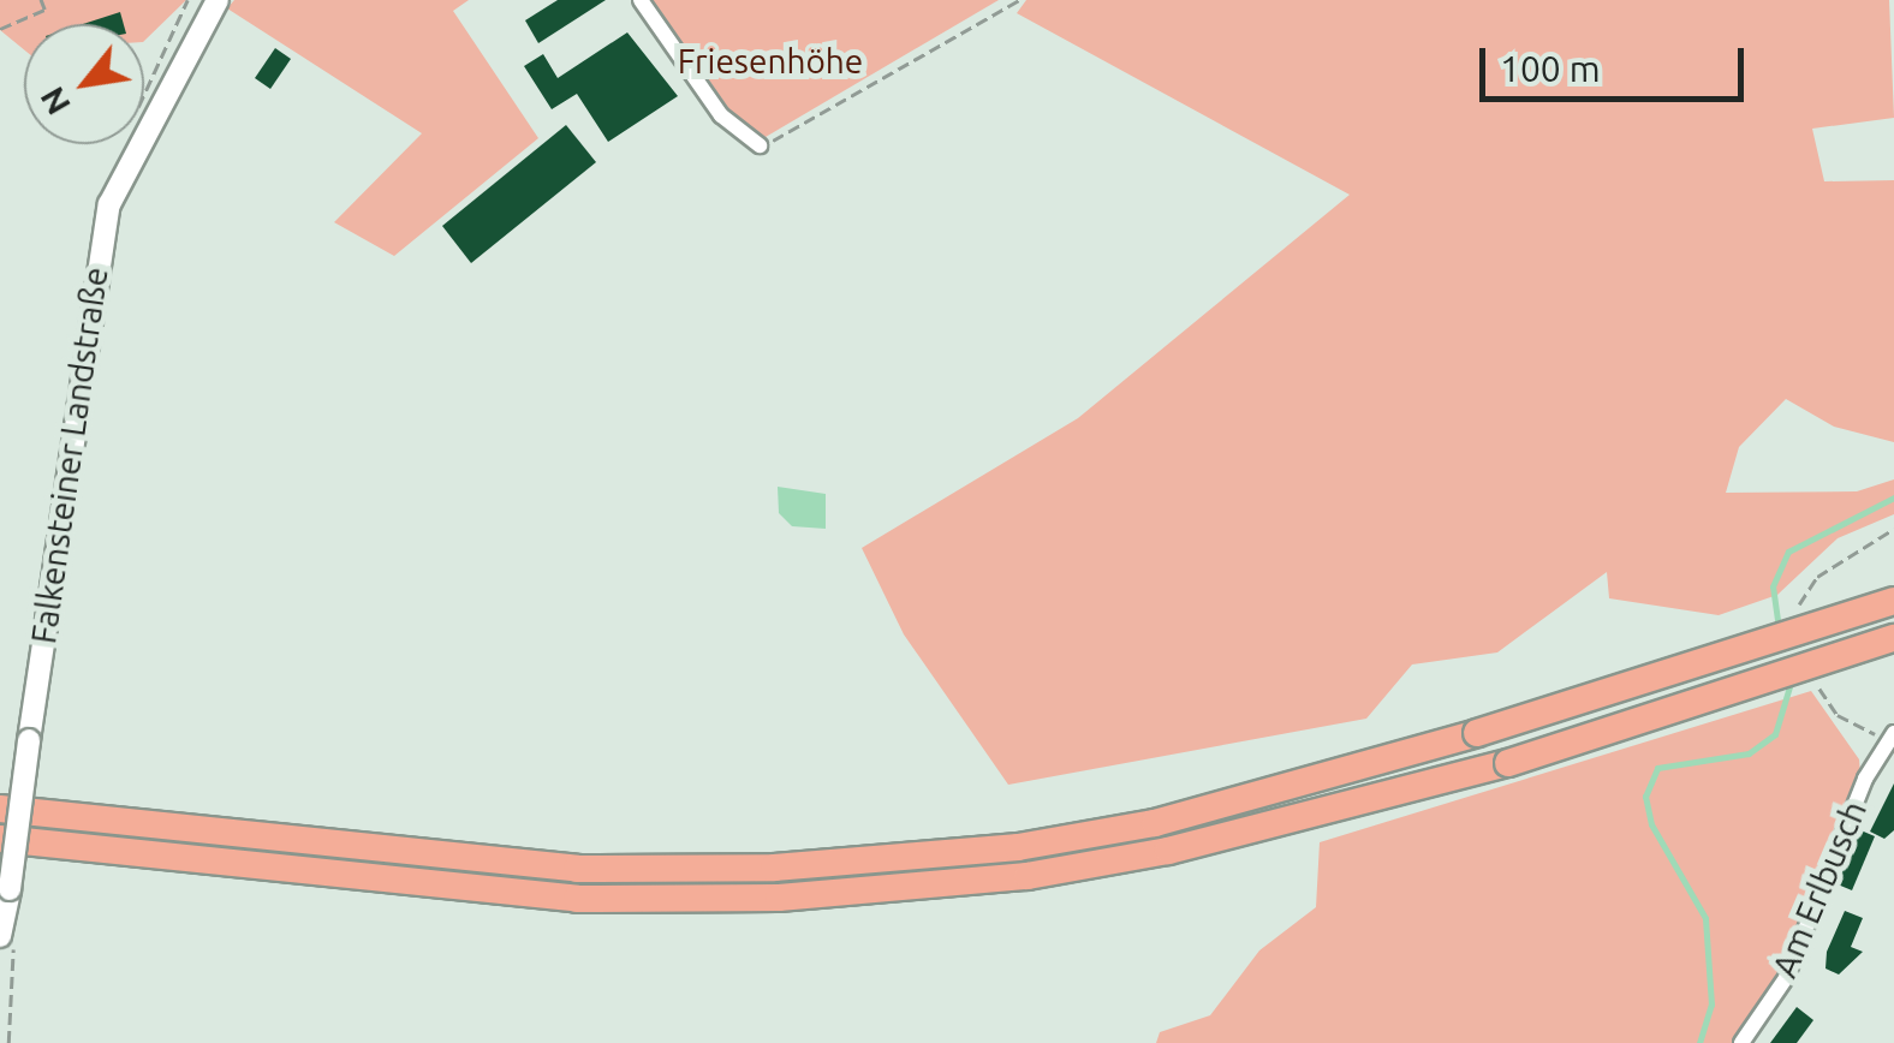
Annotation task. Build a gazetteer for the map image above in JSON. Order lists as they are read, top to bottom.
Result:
{
  "streets": {
    "main road": ["Falkensteiner Landstraße"],
    "street": ["Am Erlbusch"]
  },
  "parks": ["Friesenhöhe"],
  "scale_bar": "100 m",
  "north": "bottom left"
}
